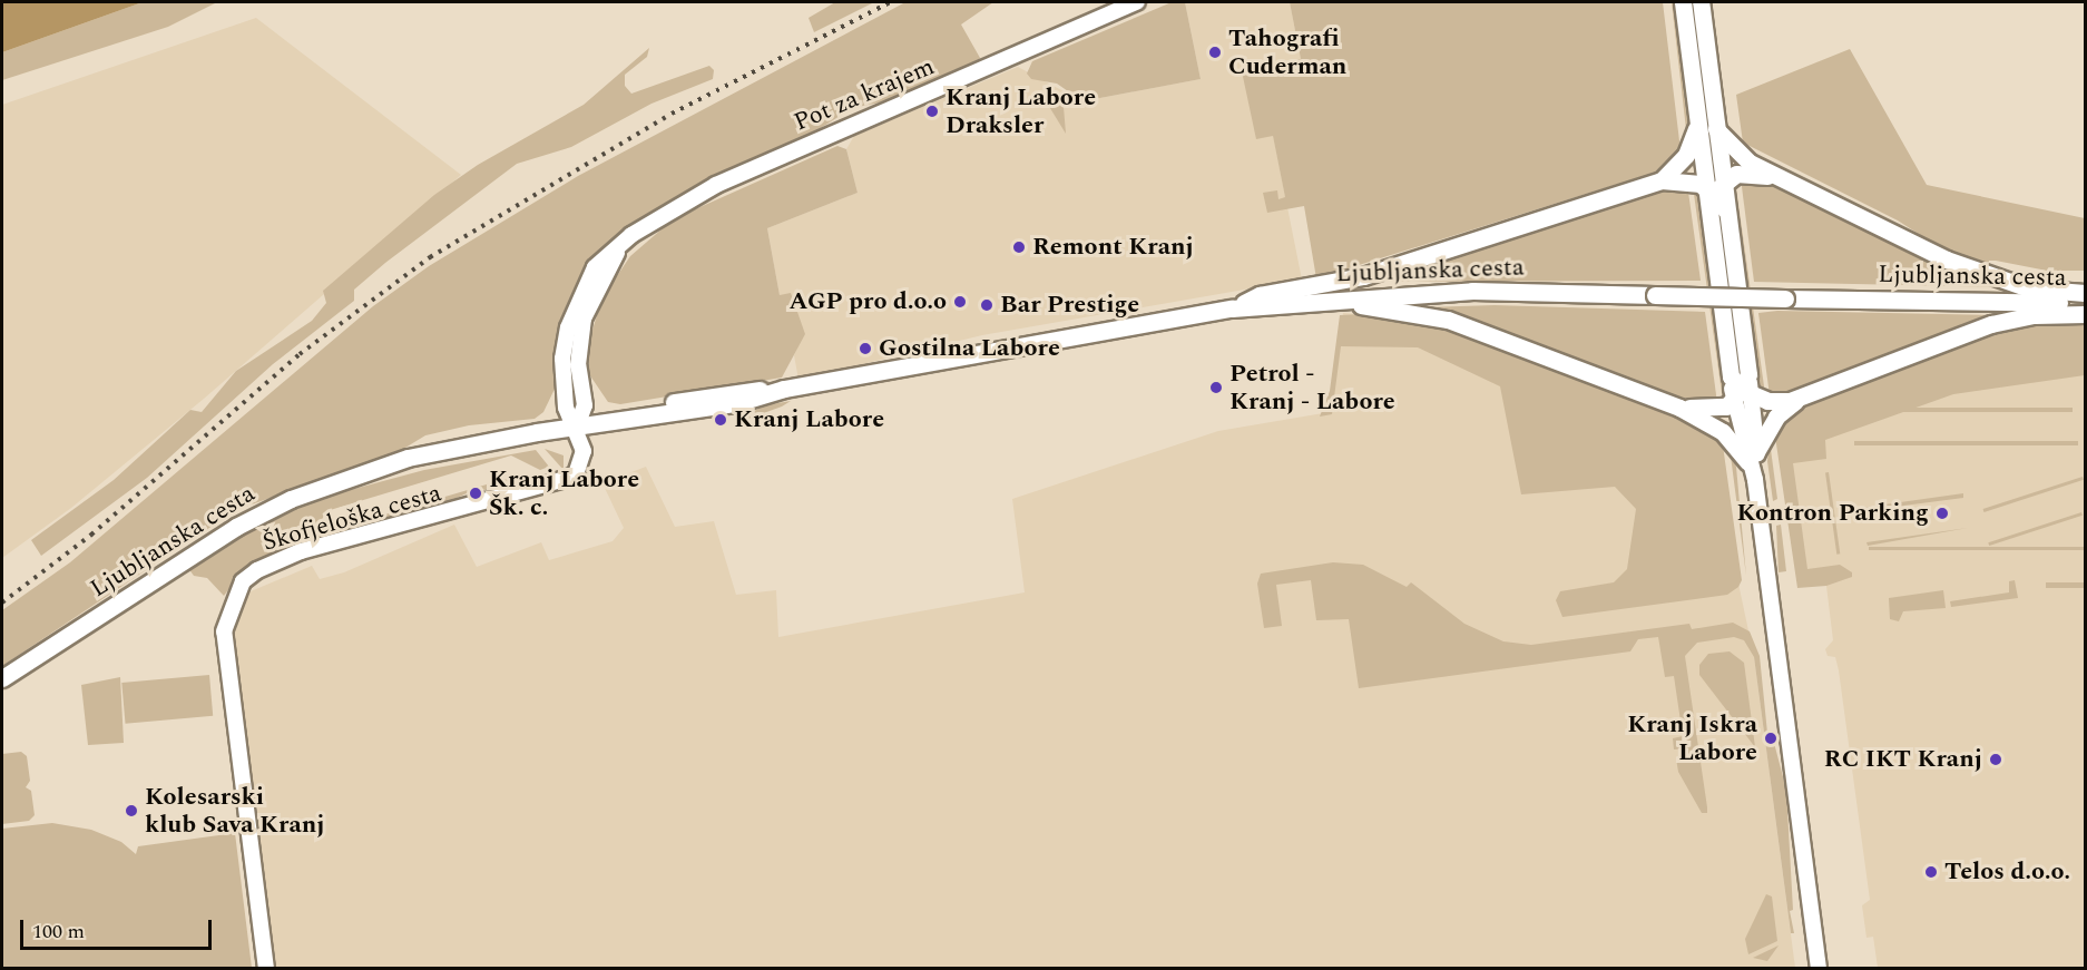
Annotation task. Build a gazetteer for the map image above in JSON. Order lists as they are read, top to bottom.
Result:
{
  "streets": {
    "main road": ["Ljubljanska cesta"],
    "street": ["Pot za krajem", "Škofjeloška cesta"]
  },
  "crossings": [
    ["Pot za krajem", "Ljubljanska cesta"],
    ["Pot za krajem", "Škofjeloška cesta"],
    ["Ljubljanska cesta", "Škofjeloška cesta"]
  ],
  "places": [
    "Tahografi Cuderman",
    "Kranj Labore Draksler",
    "Remont Kranj",
    "AGP pro d.o.o",
    "Bar Prestige",
    "Gostilna Labore",
    "Petrol - Kranj - Labore",
    "Kranj Labore",
    "Kranj Labore Šk. c.",
    "Kontron Parking",
    "Kranj Iskra Labore",
    "RC IKT Kranj",
    "Kolesarski klub Sava Kranj",
    "Telos d.o.o."
  ],
  "scale_bar": "100 m"
}
